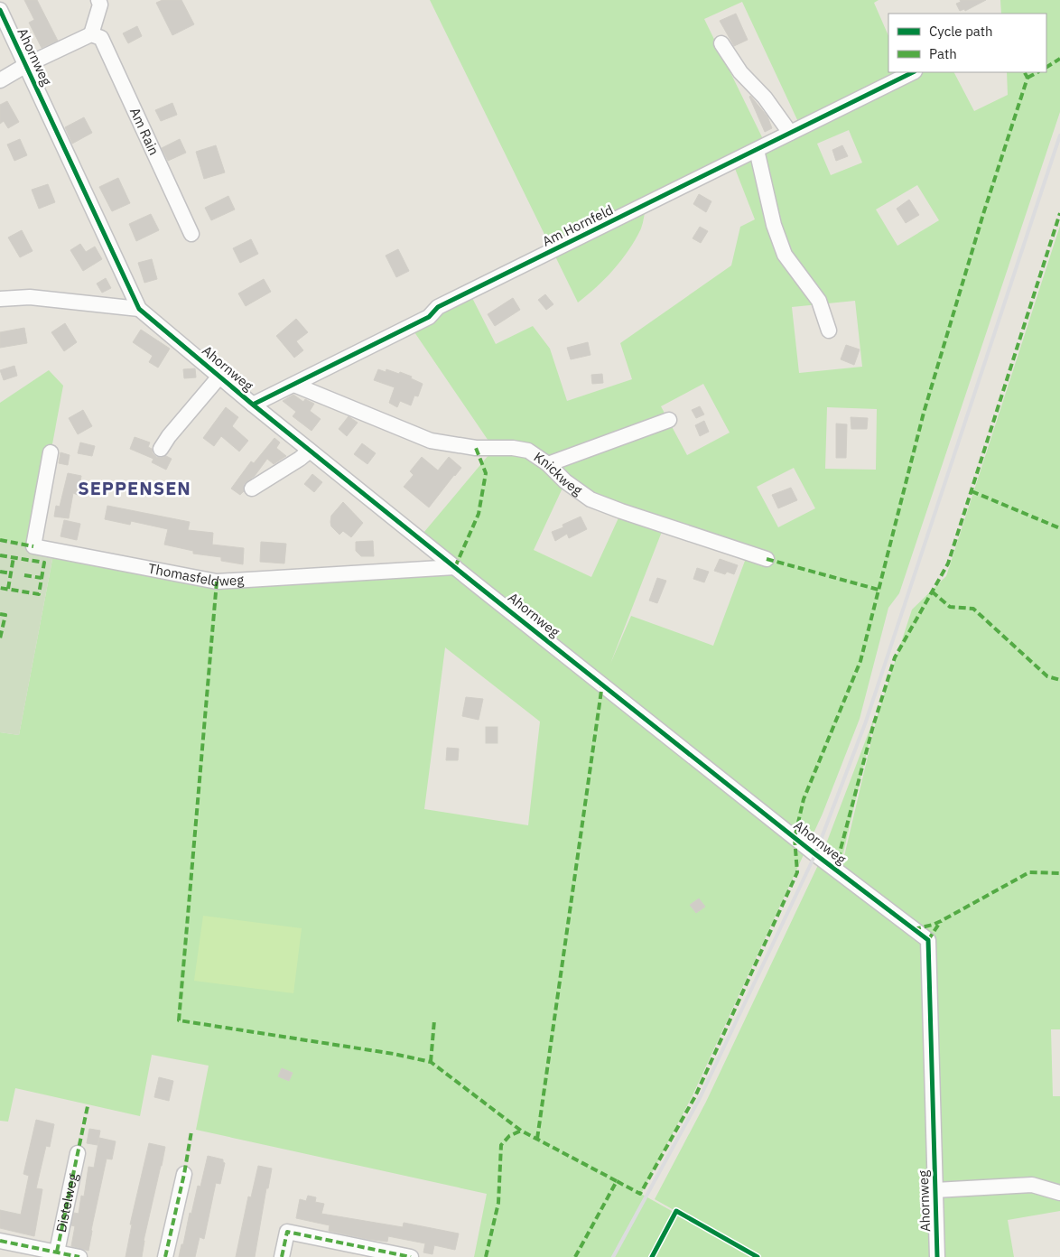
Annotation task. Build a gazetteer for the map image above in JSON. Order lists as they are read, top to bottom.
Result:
{
  "streets": {
    "street": [
      "Ahornweg",
      "Am Rain",
      "Am Hornfeld",
      "Knickweg",
      "Thomasfeldweg",
      "Distelweg"
    ]
  },
  "crossings": [
    ["Ahornweg", "Am Hornfeld"],
    ["Ahornweg", "Thomasfeldweg"],
    ["Am Hornfeld", "Knickweg"]
  ],
  "districts": ["SEPPENSEN"],
  "legend": ["Cycle path", "Path"]
}
